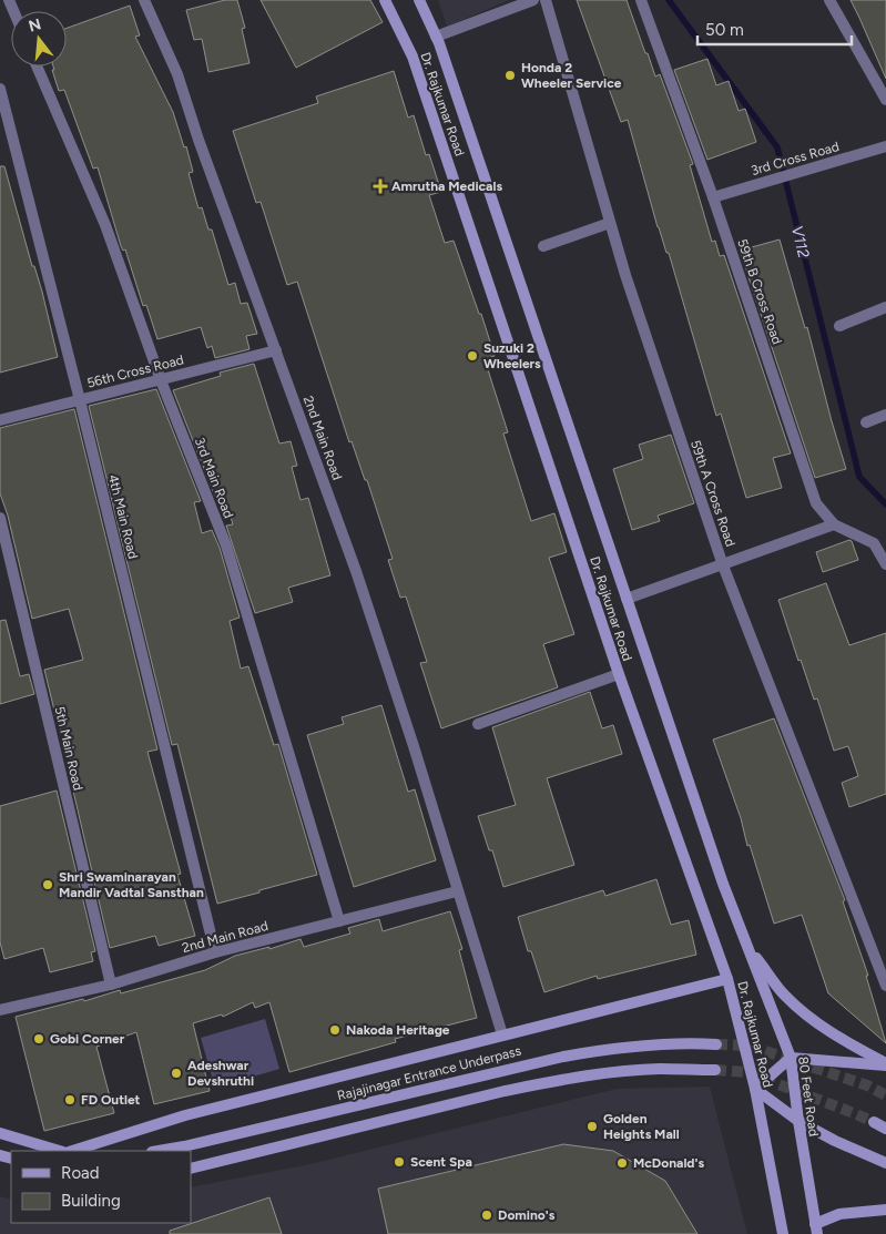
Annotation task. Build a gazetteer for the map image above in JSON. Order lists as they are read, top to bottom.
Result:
{
  "streets": {
    "main road": ["Dr. Rajkumar Road", "Rajajinagar Entrance Underpass", "80 Feet Road"],
    "street": [
      "3rd Cross Road",
      "59th B Cross Road",
      "56th Cross Road",
      "2nd Main Road",
      "3rd Main Road",
      "59th A Cross Road",
      "4th Main Road",
      "5th Main Road"
    ]
  },
  "crossings": [
    ["Dr. Rajkumar Road", "80 Feet Road"],
    ["3rd Cross Road", "59th B Cross Road"],
    ["56th Cross Road", "2nd Main Road"],
    ["56th Cross Road", "3rd Main Road"],
    ["56th Cross Road", "4th Main Road"],
    ["2nd Main Road", "3rd Main Road"],
    ["2nd Main Road", "4th Main Road"],
    ["2nd Main Road", "5th Main Road"]
  ],
  "water": ["V112"],
  "places": {
    "other": [
      "Honda 2 Wheeler Service",
      "Suzuki 2 Wheelers",
      "Shri Swaminarayan Mandir Vadtal Sansthan",
      "Nakoda Heritage",
      "Gobi Corner",
      "Adeshwar Devshruthi",
      "FD Outlet",
      "Golden Heights Mall",
      "Scent Spa",
      "McDonald's",
      "Domino's"
    ],
    "health": ["Amrutha Medicals"]
  },
  "legend": ["Road", "Building"],
  "scale_bar": "50 m",
  "north": "top"
}
